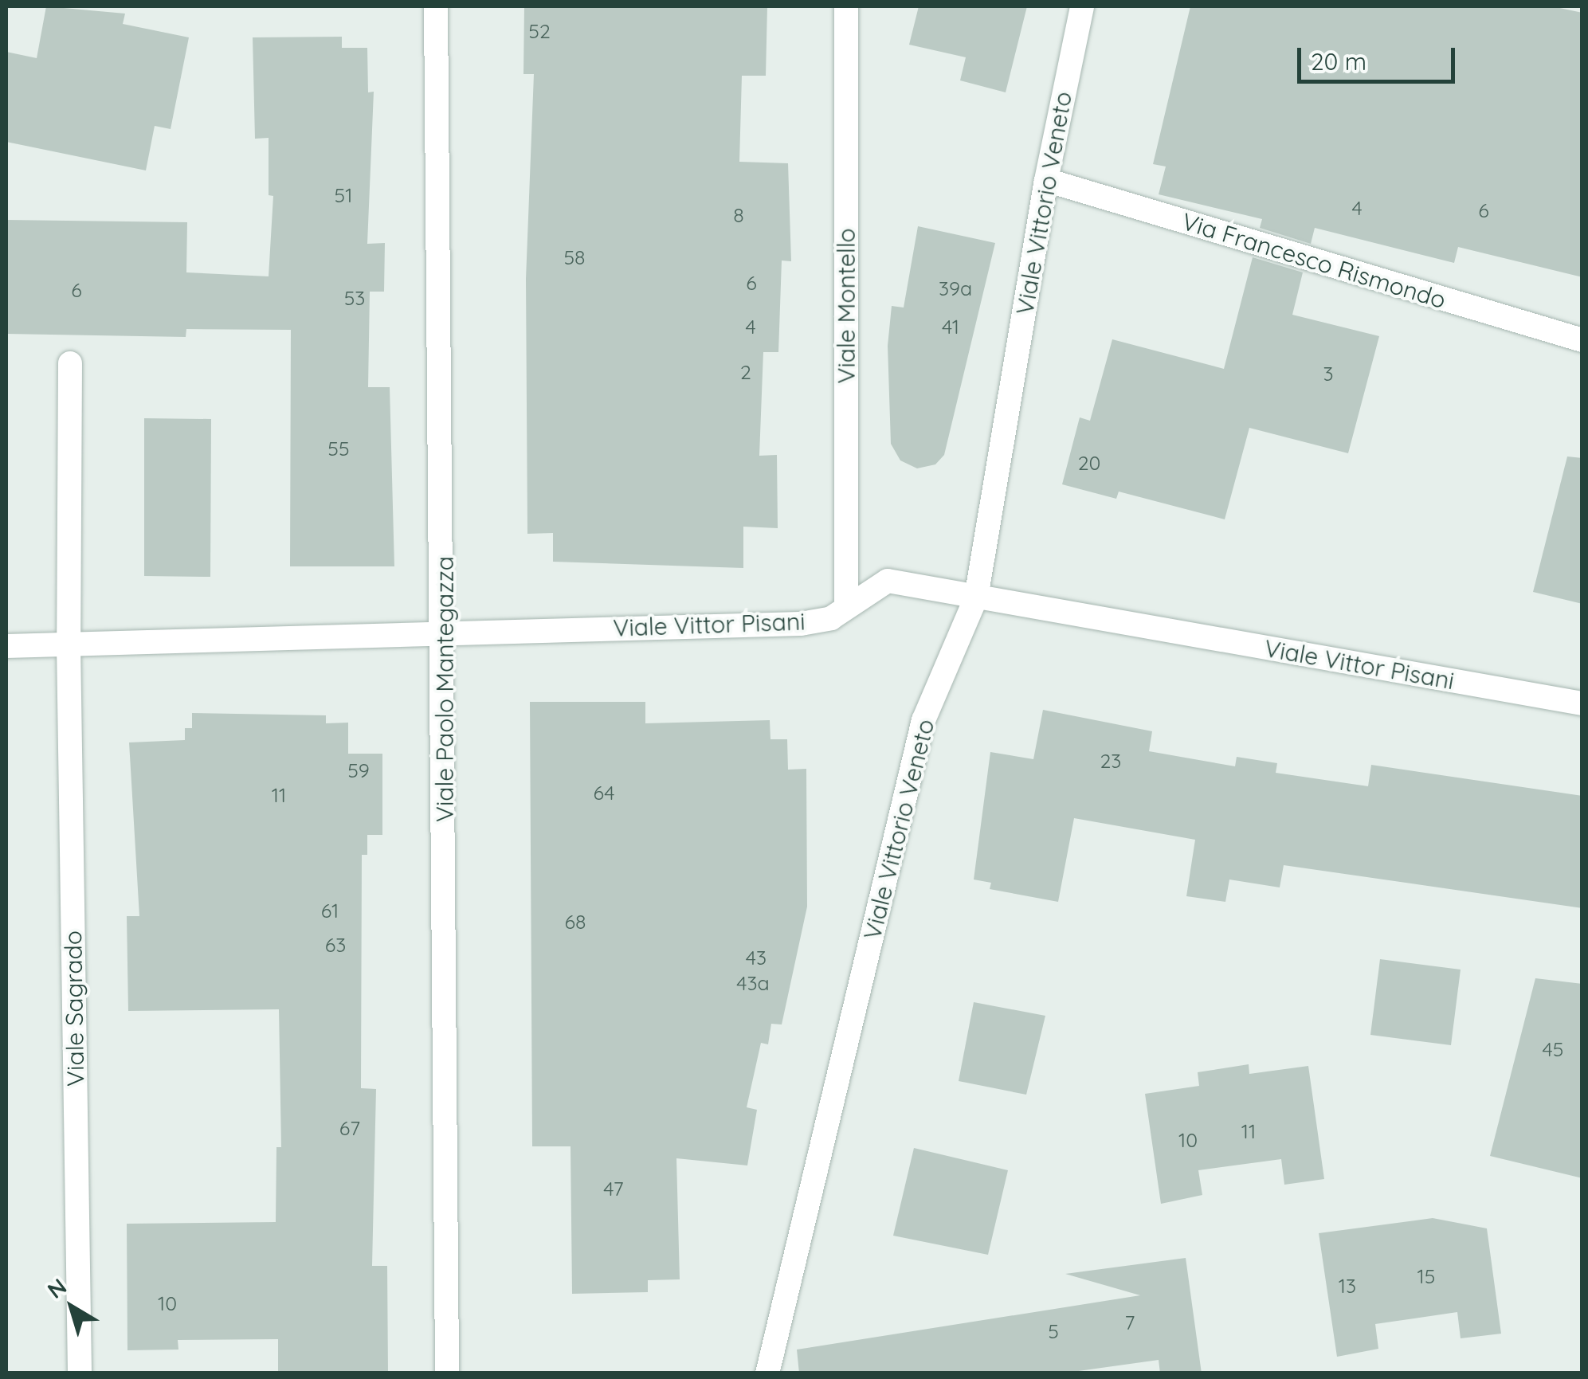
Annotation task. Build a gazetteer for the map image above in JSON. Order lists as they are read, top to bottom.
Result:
{
  "streets": {
    "street": [
      "Viale Vittorio Veneto",
      "Via Francesco Rismondo",
      "Viale Montello",
      "Viale Vittor Pisani",
      "Viale Paolo Mantegazza",
      "Viale Sagrado"
    ]
  },
  "crossings": [
    ["Viale Vittorio Veneto", "Via Francesco Rismondo"],
    ["Viale Vittorio Veneto", "Viale Vittor Pisani"],
    ["Viale Montello", "Viale Vittor Pisani"],
    ["Viale Vittor Pisani", "Viale Paolo Mantegazza"],
    ["Viale Vittor Pisani", "Viale Sagrado"]
  ],
  "house_numbers": [
    "52",
    "51",
    "4",
    "6",
    "8",
    "58",
    "6",
    "39a",
    "6",
    "53",
    "4",
    "41",
    "2",
    "3",
    "55",
    "20",
    "23",
    "59",
    "64",
    "11",
    "61",
    "68",
    "63",
    "43",
    "43a",
    "45",
    "67",
    "11",
    "10",
    "47",
    "15",
    "13",
    "10",
    "7",
    "5"
  ],
  "scale_bar": "20 m",
  "north": "top left"
}
